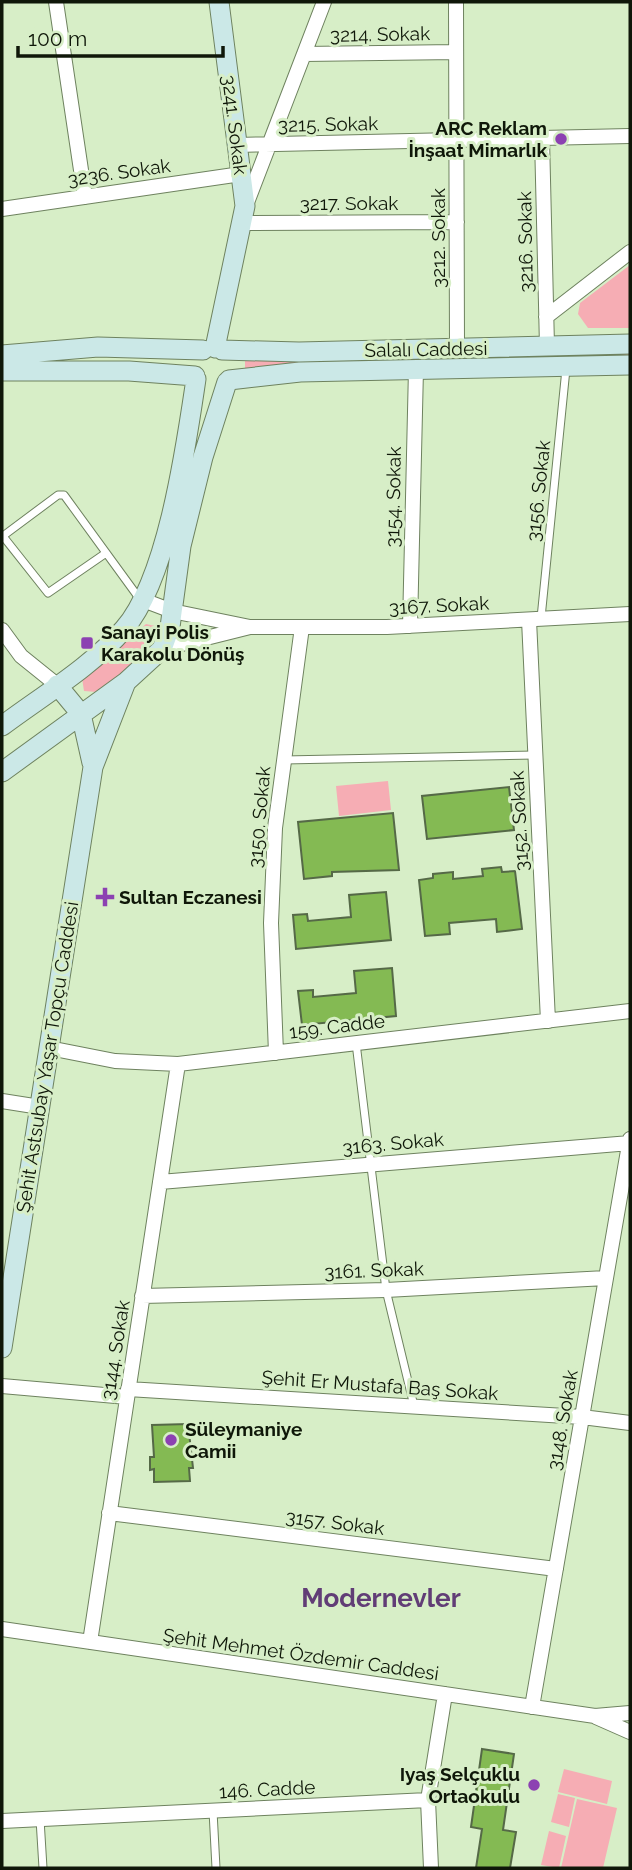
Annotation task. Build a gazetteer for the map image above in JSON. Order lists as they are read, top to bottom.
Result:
{
  "streets": {
    "street": [
      "3214. Sokak",
      "3215. Sokak",
      "3241. Sokak",
      "3236. Sokak",
      "3217. Sokak",
      "3212. Sokak",
      "3216. Sokak",
      "Salalı Caddesi",
      "3154. Sokak",
      "3167. Sokak",
      "3150. Sokak",
      "3152. Sokak",
      "159. Cadde",
      "Şehit Astsubay Yaşar Topçu Caddesi",
      "3163. Sokak",
      "3161. Sokak",
      "3144. Sokak",
      "Şehit Er Mustafa Baş Sokak",
      "3148. Sokak",
      "3157. Sokak",
      "Şehit Mehmet Özdemir Caddesi",
      "146. Cadde"
    ],
    "lane": ["3156. Sokak"]
  },
  "crossings": [
    ["3214. Sokak", "3212. Sokak"],
    ["3215. Sokak", "3241. Sokak"],
    ["3215. Sokak", "3212. Sokak"],
    ["3215. Sokak", "3216. Sokak"],
    ["3241. Sokak", "3236. Sokak"],
    ["3241. Sokak", "3217. Sokak"],
    ["3217. Sokak", "3212. Sokak"],
    ["3212. Sokak", "Salalı Caddesi"],
    ["3216. Sokak", "Salalı Caddesi"],
    ["Salalı Caddesi", "3156. Sokak"],
    ["Salalı Caddesi", "3154. Sokak"],
    ["3156. Sokak", "3167. Sokak"],
    ["3156. Sokak", "3152. Sokak"],
    ["3154. Sokak", "3167. Sokak"],
    ["3167. Sokak", "3150. Sokak"],
    ["3167. Sokak", "3152. Sokak"],
    ["3167. Sokak", "Şehit Astsubay Yaşar Topçu Caddesi"],
    ["3150. Sokak", "159. Cadde"],
    ["3152. Sokak", "159. Cadde"],
    ["159. Cadde", "Şehit Astsubay Yaşar Topçu Caddesi"],
    ["159. Cadde", "3144. Sokak"],
    ["3163. Sokak", "3144. Sokak"],
    ["3163. Sokak", "3148. Sokak"],
    ["3161. Sokak", "3144. Sokak"],
    ["3161. Sokak", "3148. Sokak"],
    ["3144. Sokak", "Şehit Er Mustafa Baş Sokak"],
    ["3144. Sokak", "3157. Sokak"],
    ["3144. Sokak", "Şehit Mehmet Özdemir Caddesi"],
    ["Şehit Er Mustafa Baş Sokak", "3148. Sokak"],
    ["3148. Sokak", "3157. Sokak"],
    ["3148. Sokak", "Şehit Mehmet Özdemir Caddesi"]
  ],
  "districts": ["Modernevler"],
  "places": {
    "other": ["ARC Reklam İnşaat Mimarlık", "Süleymaniye Camii", "Iyaş Selçuklu Ortaokulu"],
    "transit": ["Sanayi Polis Karakolu Dönüş"],
    "health": ["Sultan Eczanesi"]
  },
  "scale_bar": "100 m"
}
